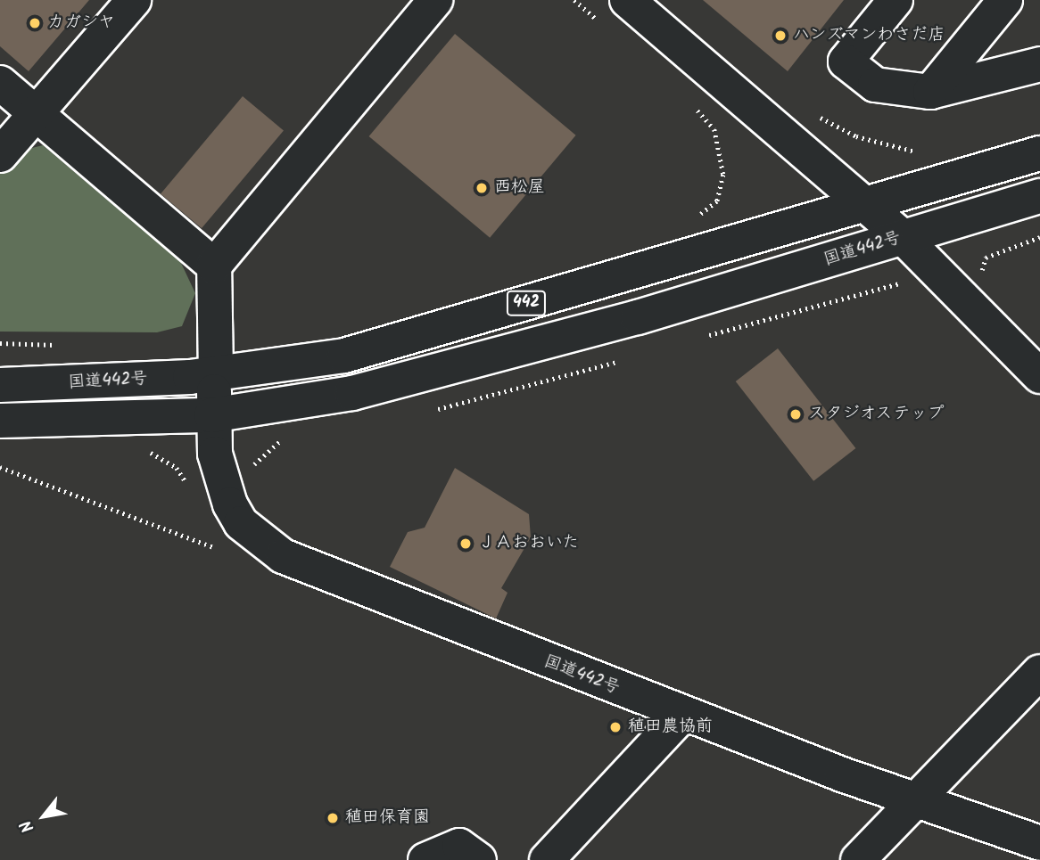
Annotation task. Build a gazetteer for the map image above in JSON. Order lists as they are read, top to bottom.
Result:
{
  "streets": {
    "main road": ["国道442号", "442"]
  },
  "places": [
    "カガシヤ",
    "ハンズマンわさだ店",
    "西松屋",
    "スタジオステップ",
    "ＪＡおおいた",
    "稙田農協前",
    "稙田保育園"
  ],
  "north": "bottom left"
}
